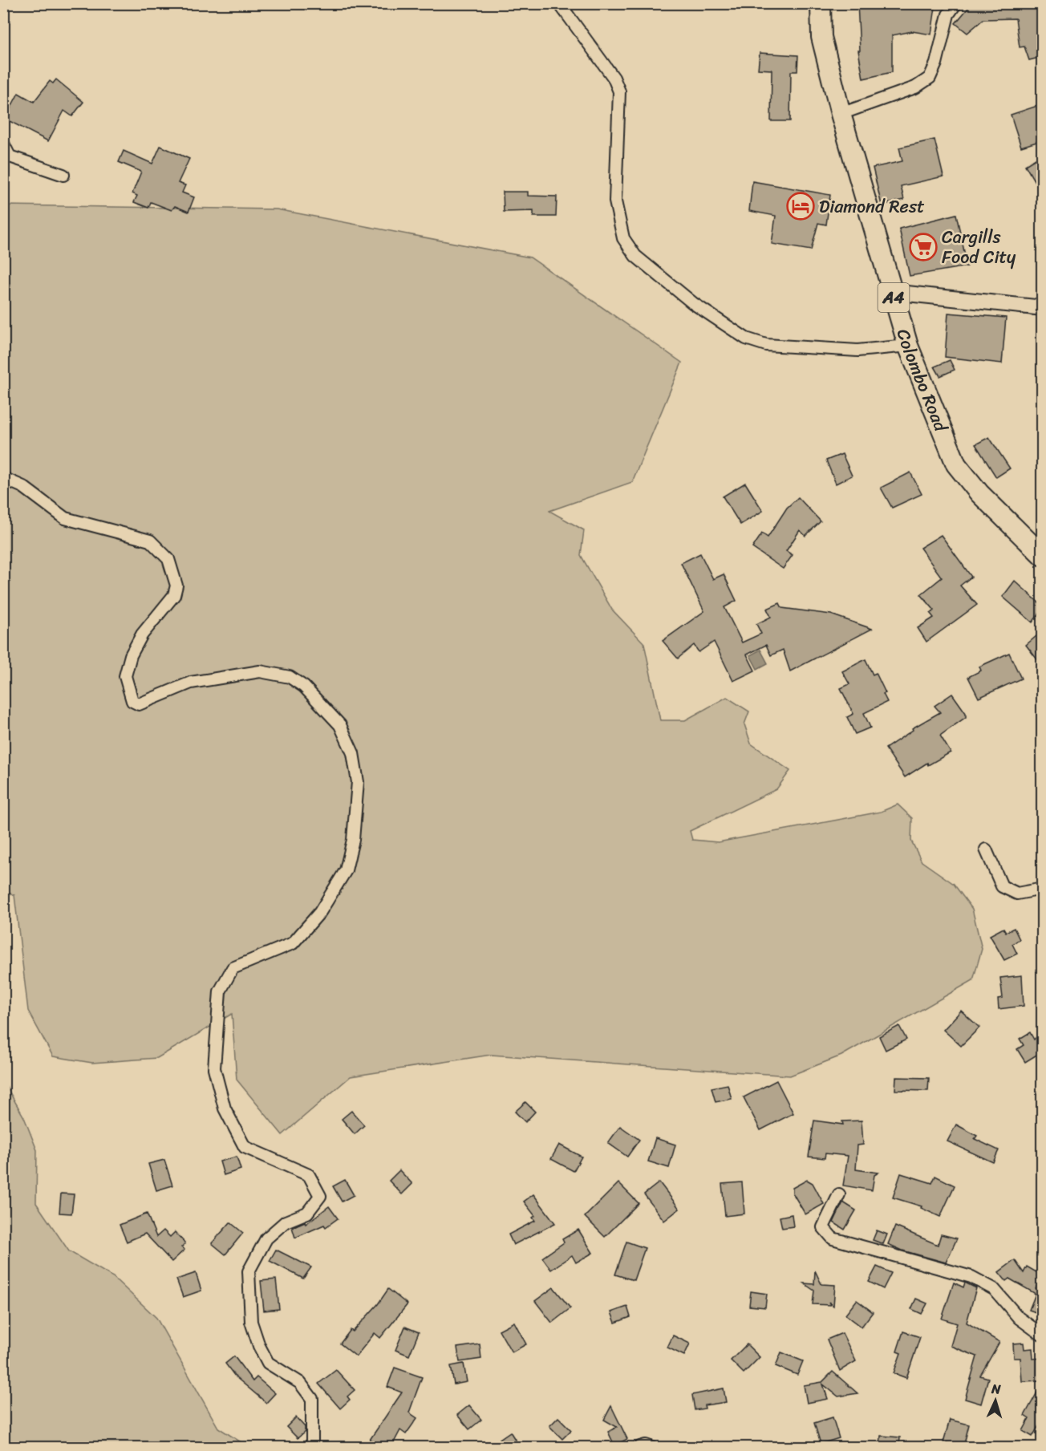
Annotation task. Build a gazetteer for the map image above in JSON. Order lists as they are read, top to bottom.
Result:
{
  "streets": {
    "highway": ["A4", "Colombo Road"]
  },
  "places": {
    "hotel": ["Diamond Rest"],
    "supermarket": ["Cargills Food City"]
  },
  "north": "top"
}
